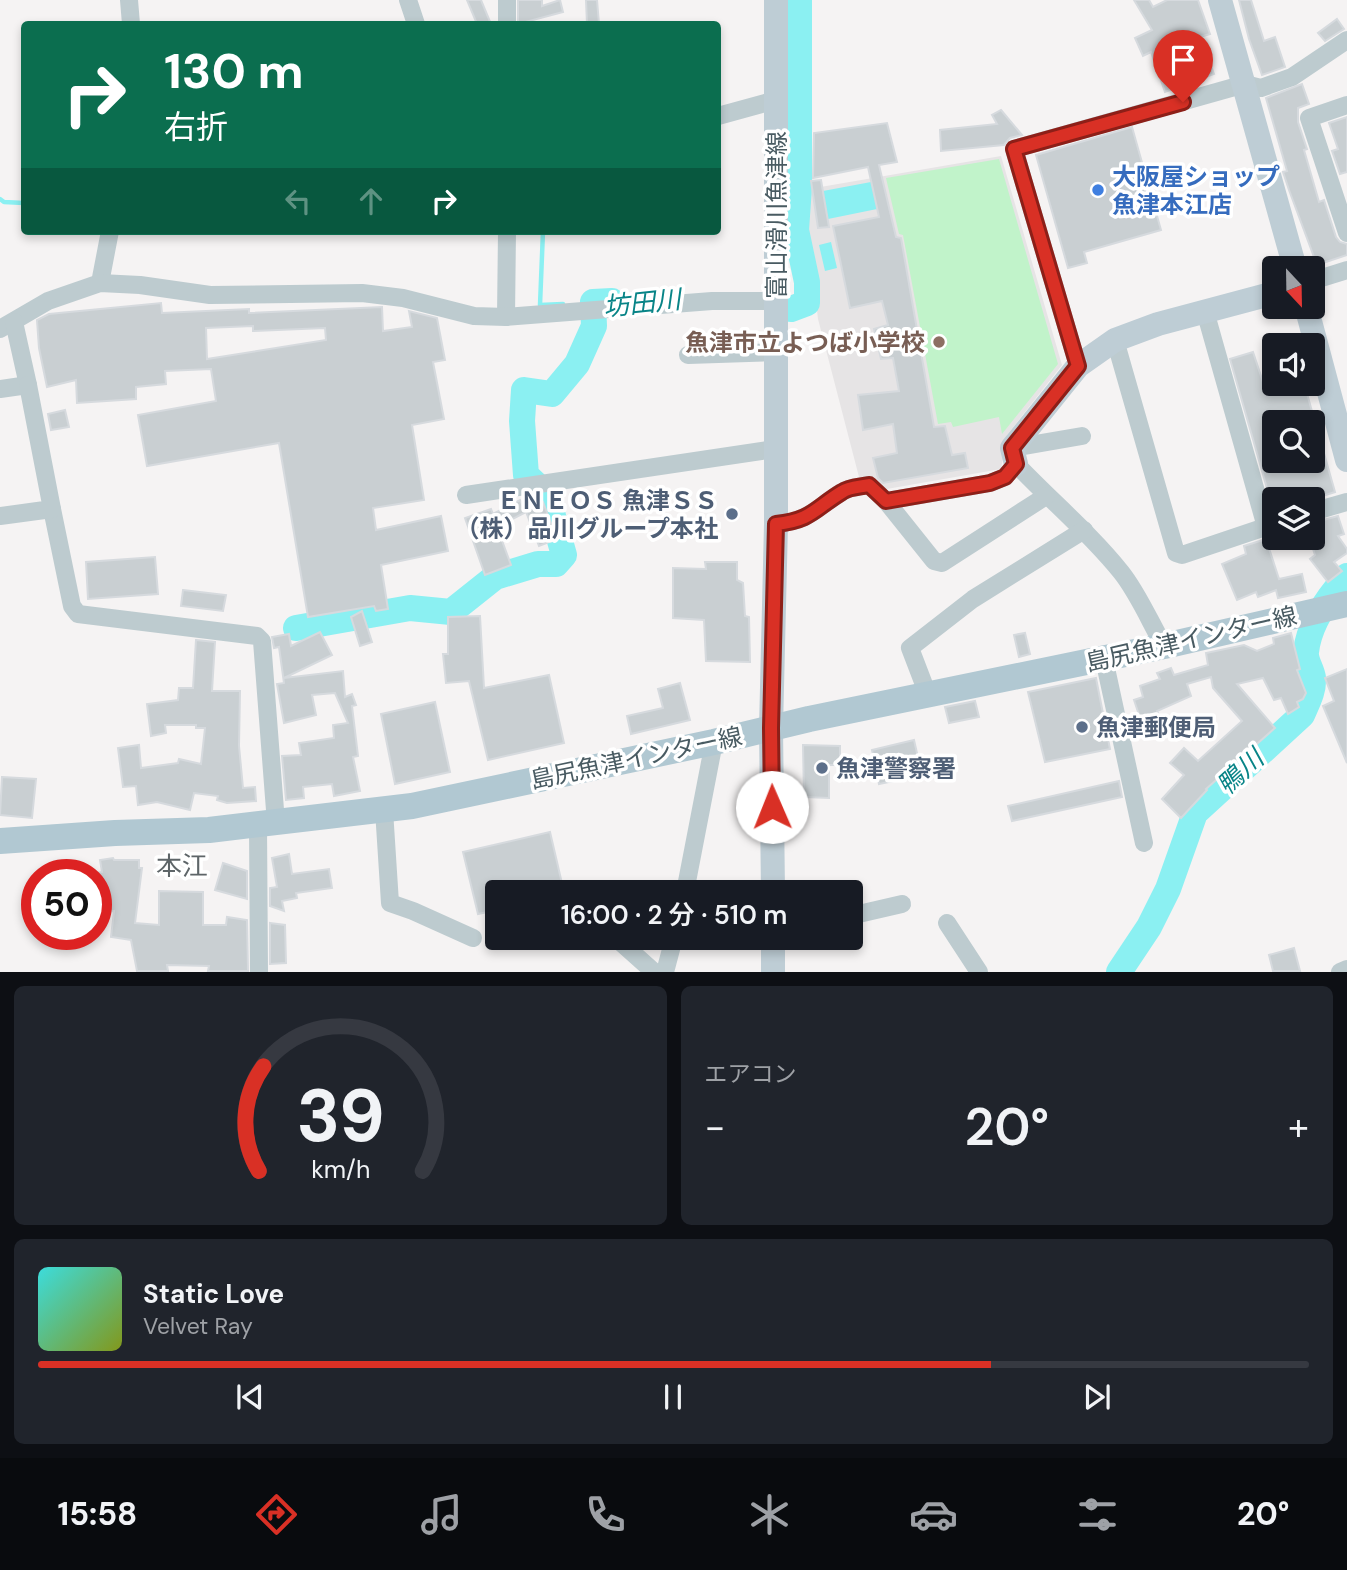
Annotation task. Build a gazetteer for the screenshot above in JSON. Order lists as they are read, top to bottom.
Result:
{
  "streets": {
    "main road": ["富山滑川魚津線", "島尻魚津インター線"]
  },
  "crossings": [
    ["富山滑川魚津線", "島尻魚津インター線"]
  ],
  "districts": ["本江"],
  "water": ["坊田川", "鴨川"],
  "places": [
    "大阪屋ショップ 魚津本江店",
    "魚津市立よつば小学校",
    "ＥＮＥＯＳ 魚津ＳＳ （株）品川グループ本社",
    "魚津郵便局",
    "魚津警察署"
  ],
  "north": "bottom",
  "page": {
    "turn": ["130 m", "右折"],
    "limit": "50",
    "trip": "16:00 · 2 分 · 510 m",
    "tile": "エアコン",
    "heat": ["−", "20°", "+"],
    "song": ["Static Love", "Velvet Ray"],
    "tabs": ["15:58", "20°"],
    "gauge": ["39", "km/h"]
  }
}
